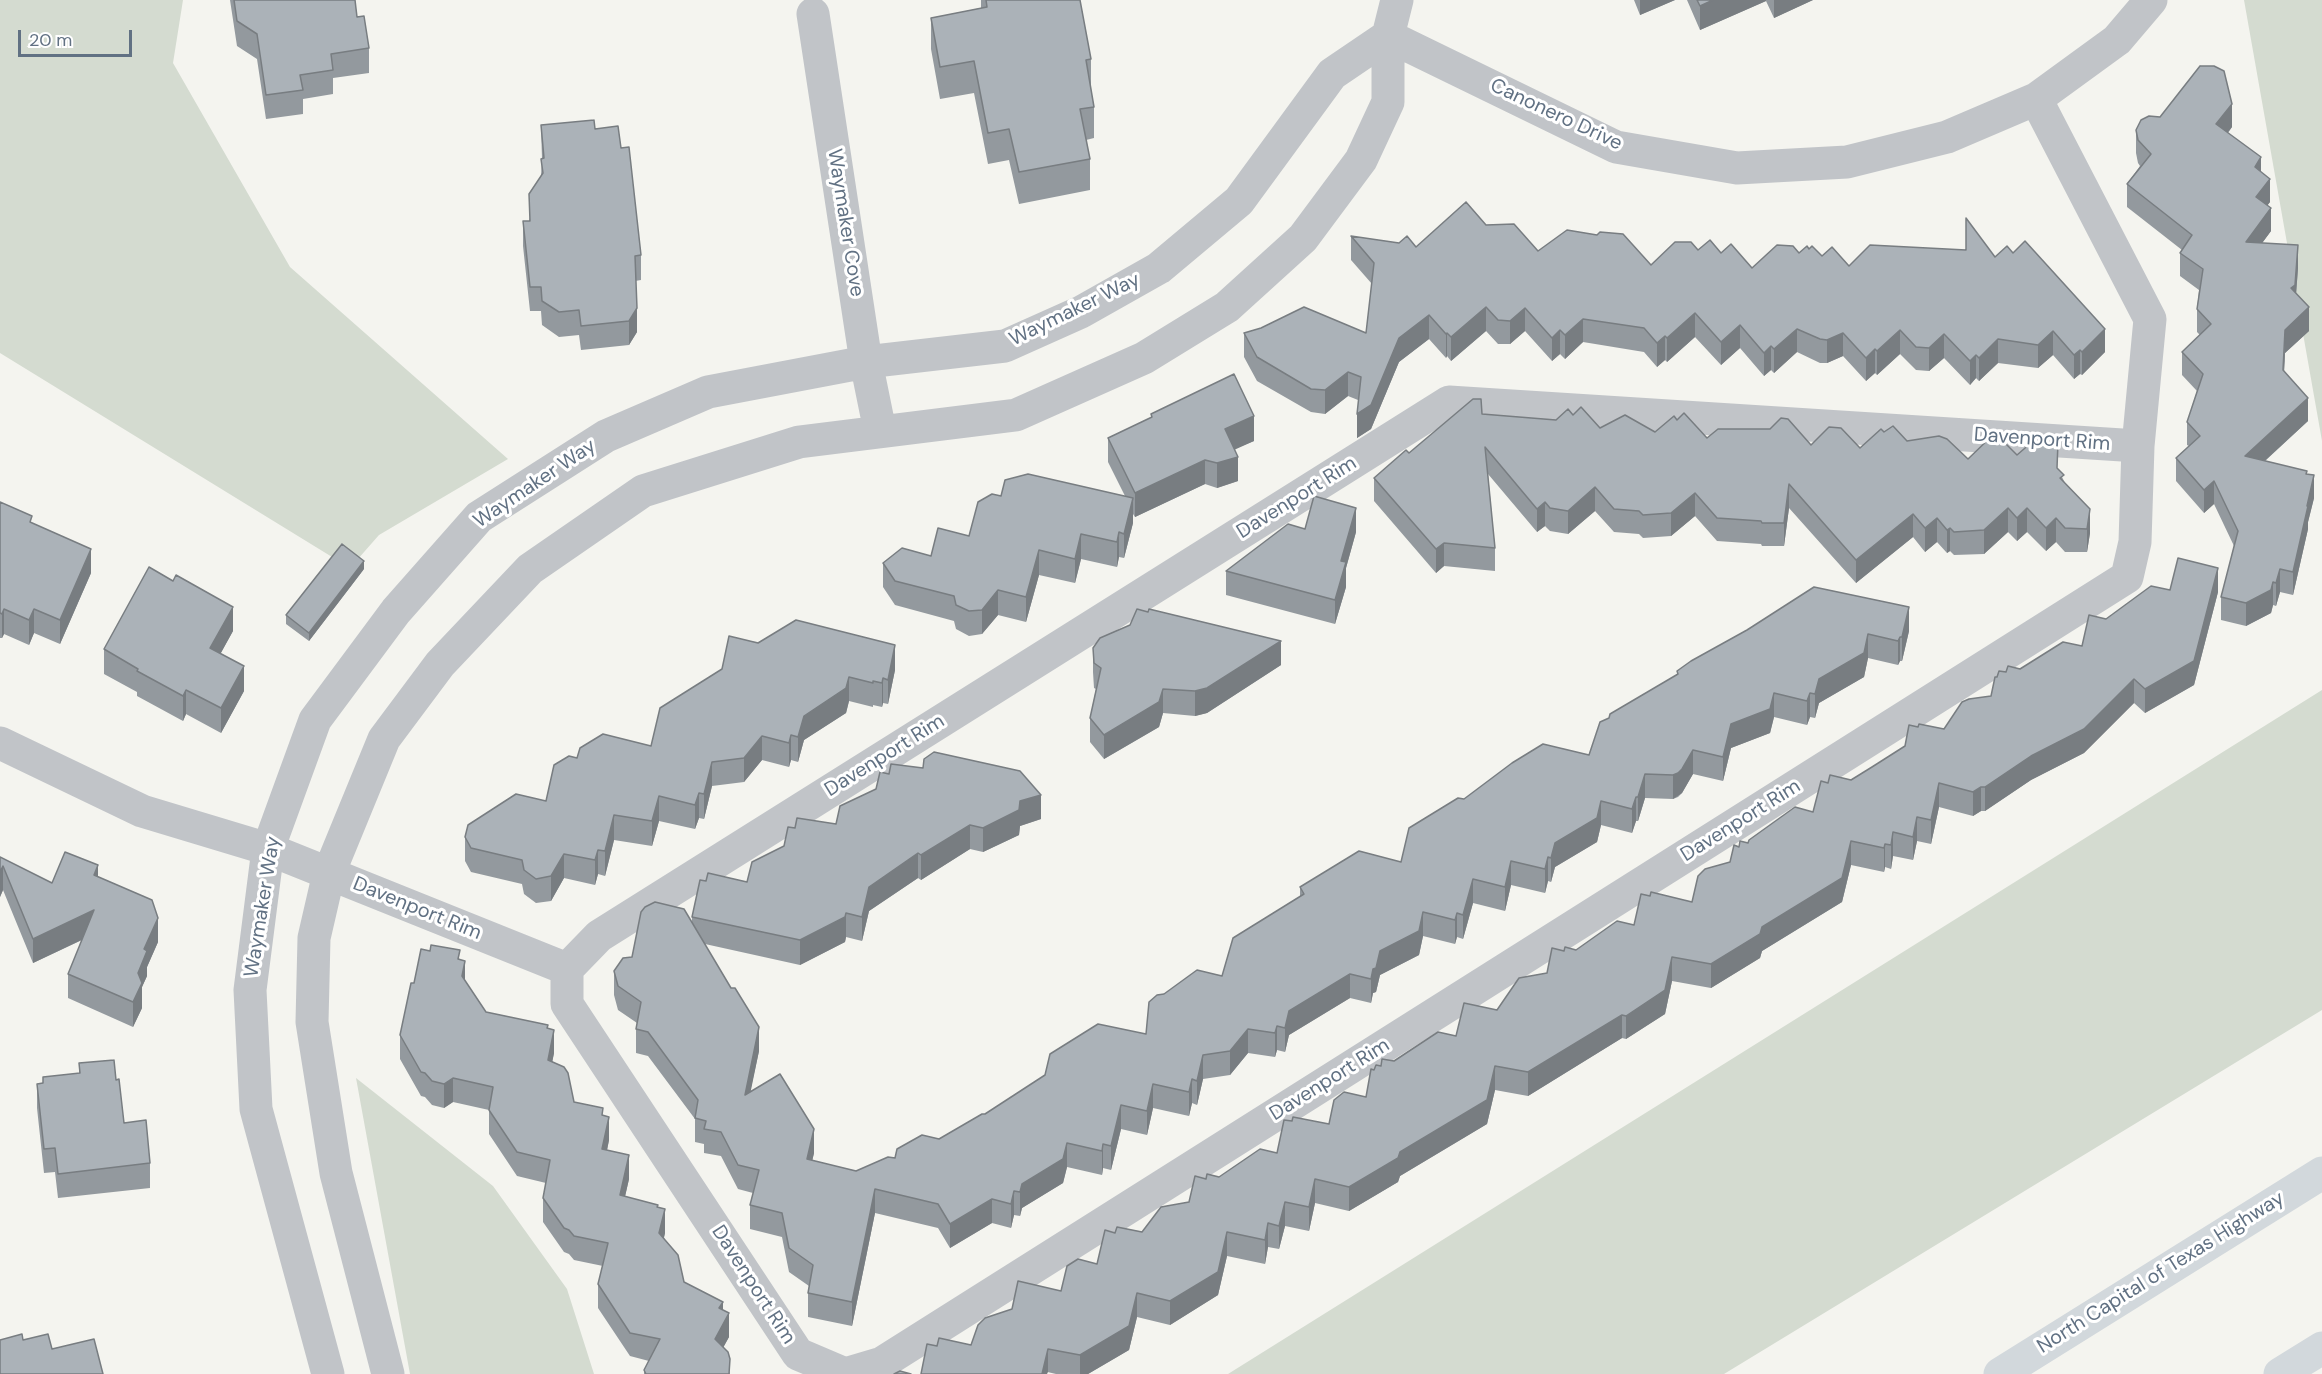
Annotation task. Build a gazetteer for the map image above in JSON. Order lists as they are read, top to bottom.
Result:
{
  "streets": {
    "highway": ["North Capital of Texas Highway"],
    "street": [
      "Canonero Drive",
      "Waymaker Cove",
      "Waymaker Way",
      "Davenport Rim"
    ]
  },
  "crossings": [
    ["Canonero Drive", "Waymaker Way"],
    ["Canonero Drive", "Davenport Rim"],
    ["Waymaker Cove", "Waymaker Way"],
    ["Waymaker Way", "Davenport Rim"]
  ],
  "scale_bar": "20 m"
}
